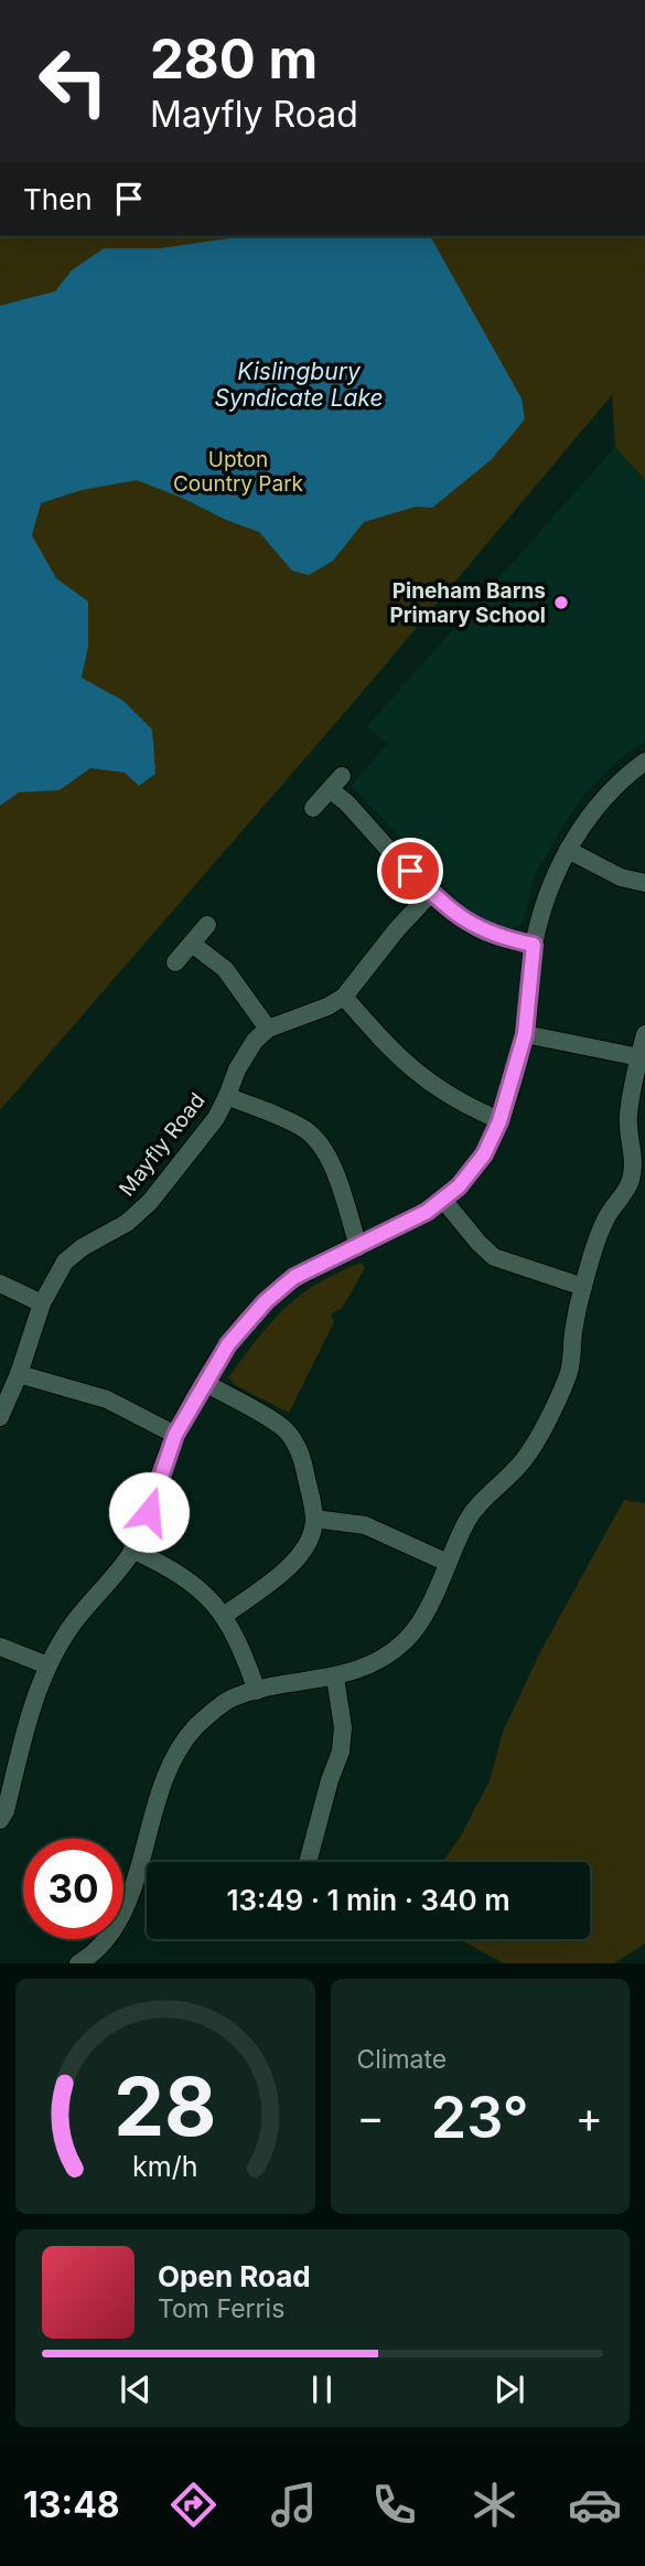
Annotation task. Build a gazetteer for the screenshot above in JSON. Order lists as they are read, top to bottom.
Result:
{
  "streets": {
    "street": ["Mayfly Road"]
  },
  "water": ["Kislingbury Syndicate Lake"],
  "parks": ["Upton Country Park"],
  "places": ["Pineham Barns Primary School"],
  "page": {
    "turn": ["280 m", "Mayfly Road"],
    "then": "Then",
    "limit": "30",
    "trip": "13:49 · 1 min · 340 m",
    "tile": "Climate",
    "heat": ["−", "23°", "+"],
    "song": ["Open Road", "Tom Ferris"],
    "tabs": "13:48",
    "gauge": ["28", "km/h"]
  }
}
